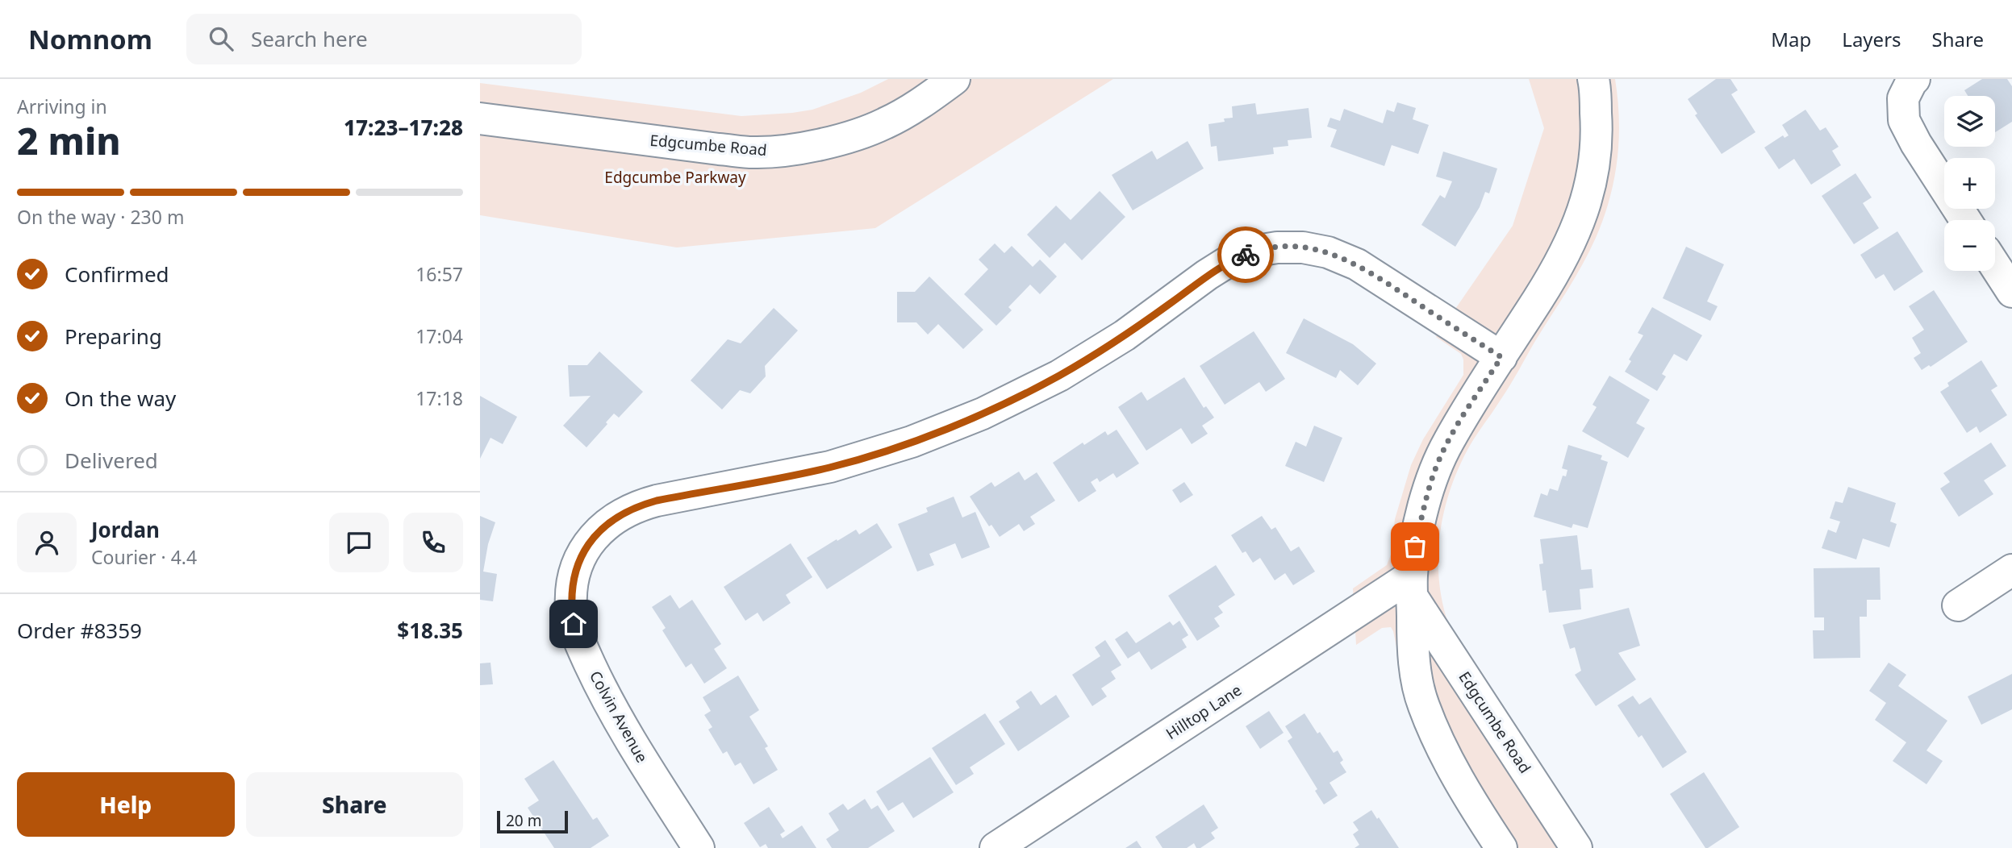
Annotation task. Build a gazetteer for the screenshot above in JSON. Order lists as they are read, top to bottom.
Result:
{
  "streets": {
    "street": ["Edgcumbe Road", "Hilltop Lane", "Colvin Avenue"]
  },
  "crossings": [
    ["Edgcumbe Road", "Hilltop Lane"]
  ],
  "parks": ["Edgcumbe Parkway"],
  "scale_bar": "20 m",
  "page": {
    "header": "Nomnom",
    "search": "Search here",
    "nav": ["Map", "Layers", "Share"],
    "heading": ["2 min", "Arriving in", "17:23–17:28"],
    "panel": [
      "Jordan",
      "Courier · 4.4",
      "Order #8359",
      "$18.35"
    ],
    "map_buttons": ["+", "−"],
    "bar": "On the way · 230 m",
    "list": [
      ["Confirmed", "16:57"],
      ["Preparing", "17:04"],
      ["On the way", "17:18"],
      "Delivered"
    ],
    "buttons": ["Help", "Share"],
    "scale": "20 m"
  }
}
